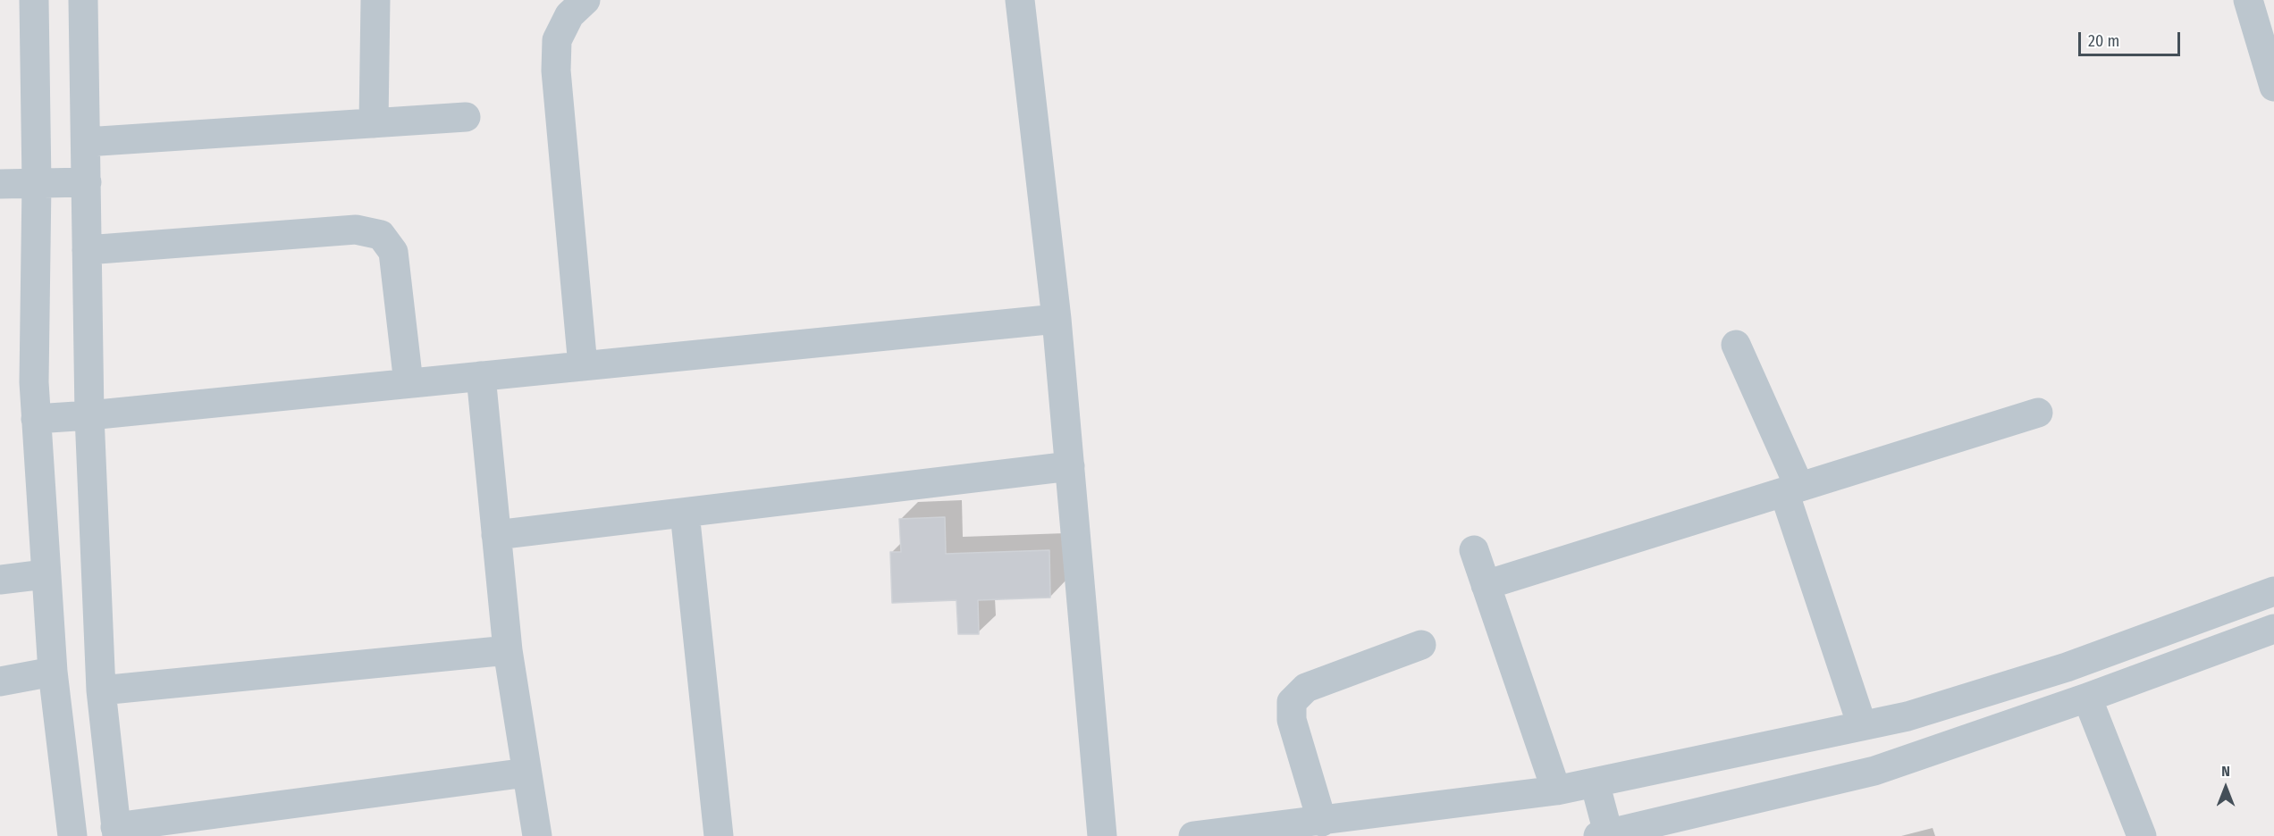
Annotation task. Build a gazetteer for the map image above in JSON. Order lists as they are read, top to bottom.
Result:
{
  "scale_bar": "20 m",
  "north": "top"
}
